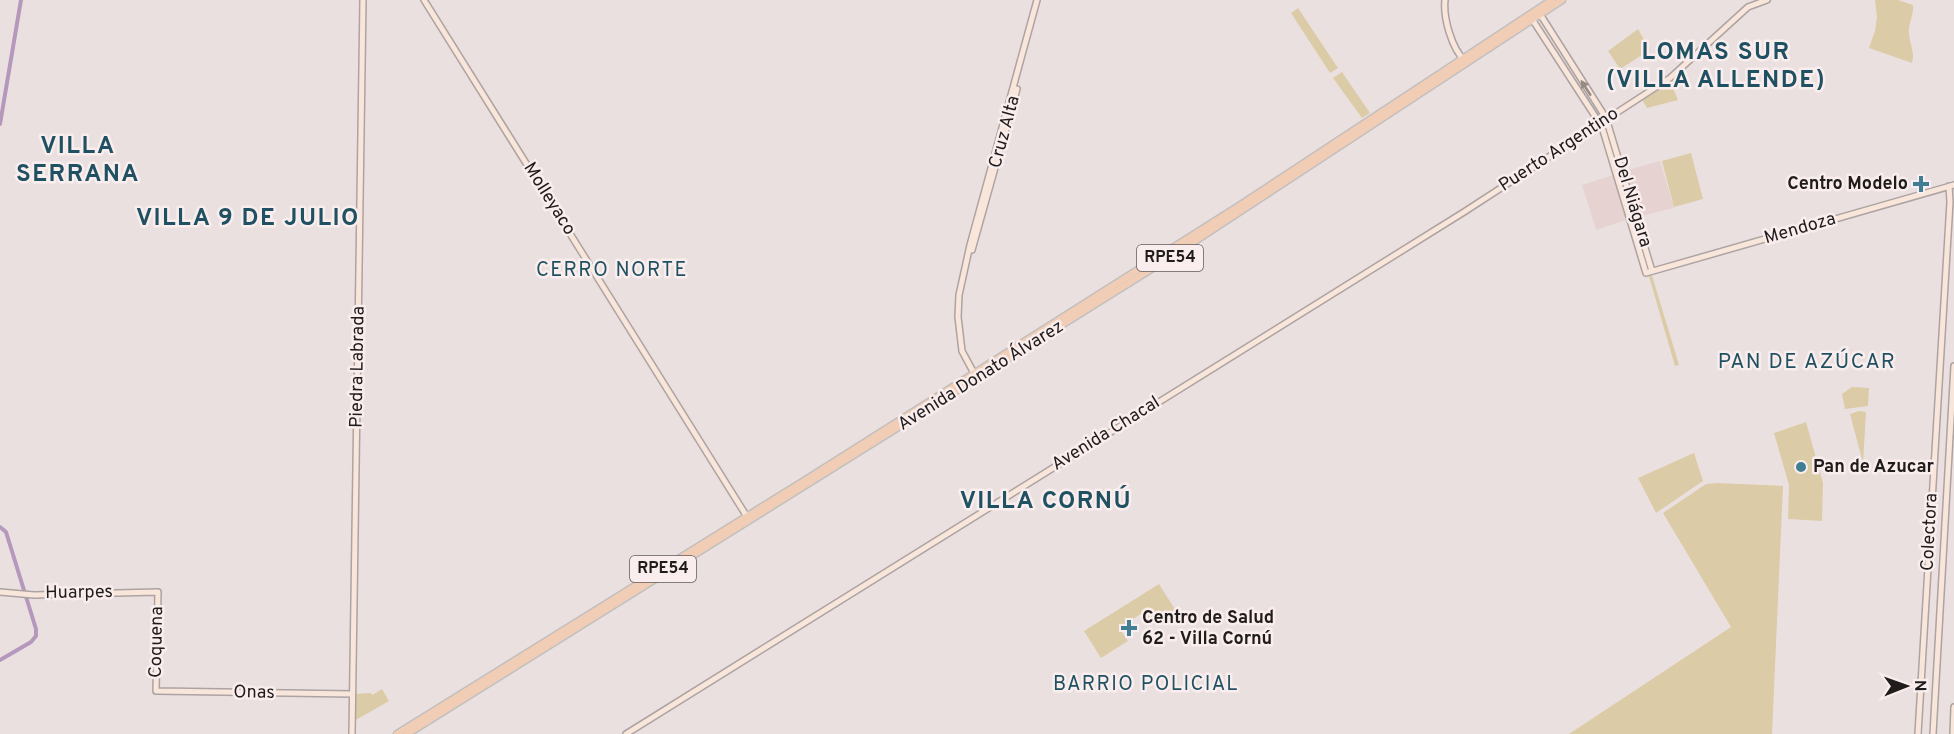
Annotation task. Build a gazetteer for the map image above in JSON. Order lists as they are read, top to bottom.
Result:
{
  "streets": {
    "main road": [
      "Cruz Alta",
      "Puerto Argentino",
      "Molleyaco",
      "Del Niágara",
      "Mendoza",
      "RPE54",
      "Piedra Labrada",
      "Avenida Donato Álvarez",
      "Avenida Chacal",
      "Colectora",
      "Huarpes",
      "Coquena",
      "Onas"
    ]
  },
  "crossings": [
    ["Cruz Alta", "Avenida Donato Álvarez"],
    ["Puerto Argentino", "Del Niágara"],
    ["Puerto Argentino", "Avenida Chacal"],
    ["Molleyaco", "Avenida Donato Álvarez"],
    ["Del Niágara", "Mendoza"],
    ["Del Niágara", "RPE54"],
    ["Mendoza", "Colectora"],
    ["RPE54", "Avenida Donato Álvarez"],
    ["Piedra Labrada", "Onas"],
    ["Huarpes", "Coquena"],
    ["Coquena", "Onas"]
  ],
  "districts": [
    "LOMAS SUR (VILLA ALLENDE)",
    "VILLA SERRANA",
    "VILLA 9 DE JULIO",
    "CERRO NORTE",
    "PAN DE AZÚCAR",
    "VILLA CORNÚ",
    "BARRIO POLICIAL"
  ],
  "places": {
    "health": ["Centro Modelo", "Centro de Salud 62 - Villa Cornú"],
    "other": ["Pan de Azucar"]
  },
  "north": "right"
}
